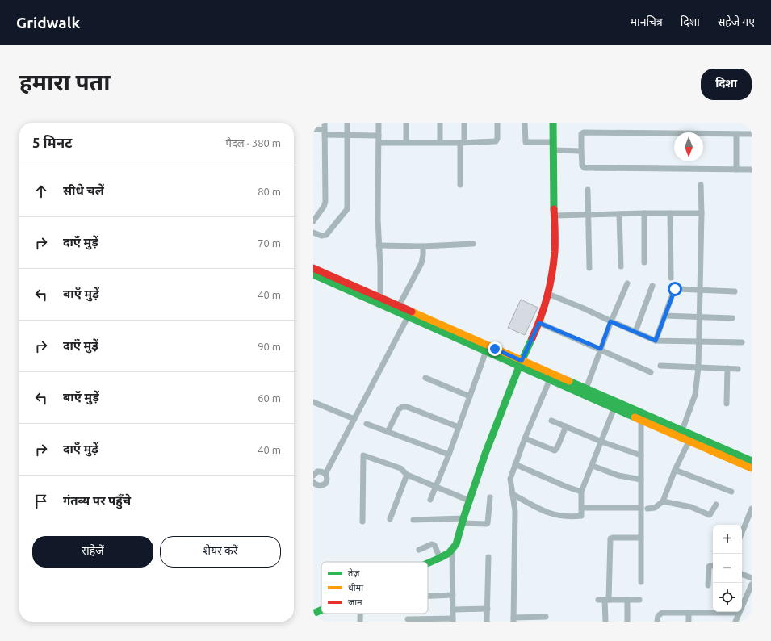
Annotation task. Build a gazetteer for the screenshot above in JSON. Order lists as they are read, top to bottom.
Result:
{
  "legend": ["तेज़", "धीमा", "जाम"],
  "north": "bottom",
  "page": {
    "header": "Gridwalk",
    "nav": ["मानचित्र", "दिशा", "सहेजे गए"],
    "buttons": [
      "दिशा",
      ["सहेजें", "शेयर करें"]
    ],
    "title": "हमारा पता",
    "heading": ["5 मिनट", "पैदल · 380 m"],
    "list": [
      ["सीधे चलें", "80 m"],
      ["दाएँ मुड़ें", "70 m"],
      ["बाएँ मुड़ें", "40 m"],
      ["दाएँ मुड़ें", "90 m"],
      ["बाएँ मुड़ें", "60 m"],
      ["दाएँ मुड़ें", "40 m"],
      "गंतव्य पर पहुँचे"
    ],
    "map_buttons": ["+", "−"]
  }
}
